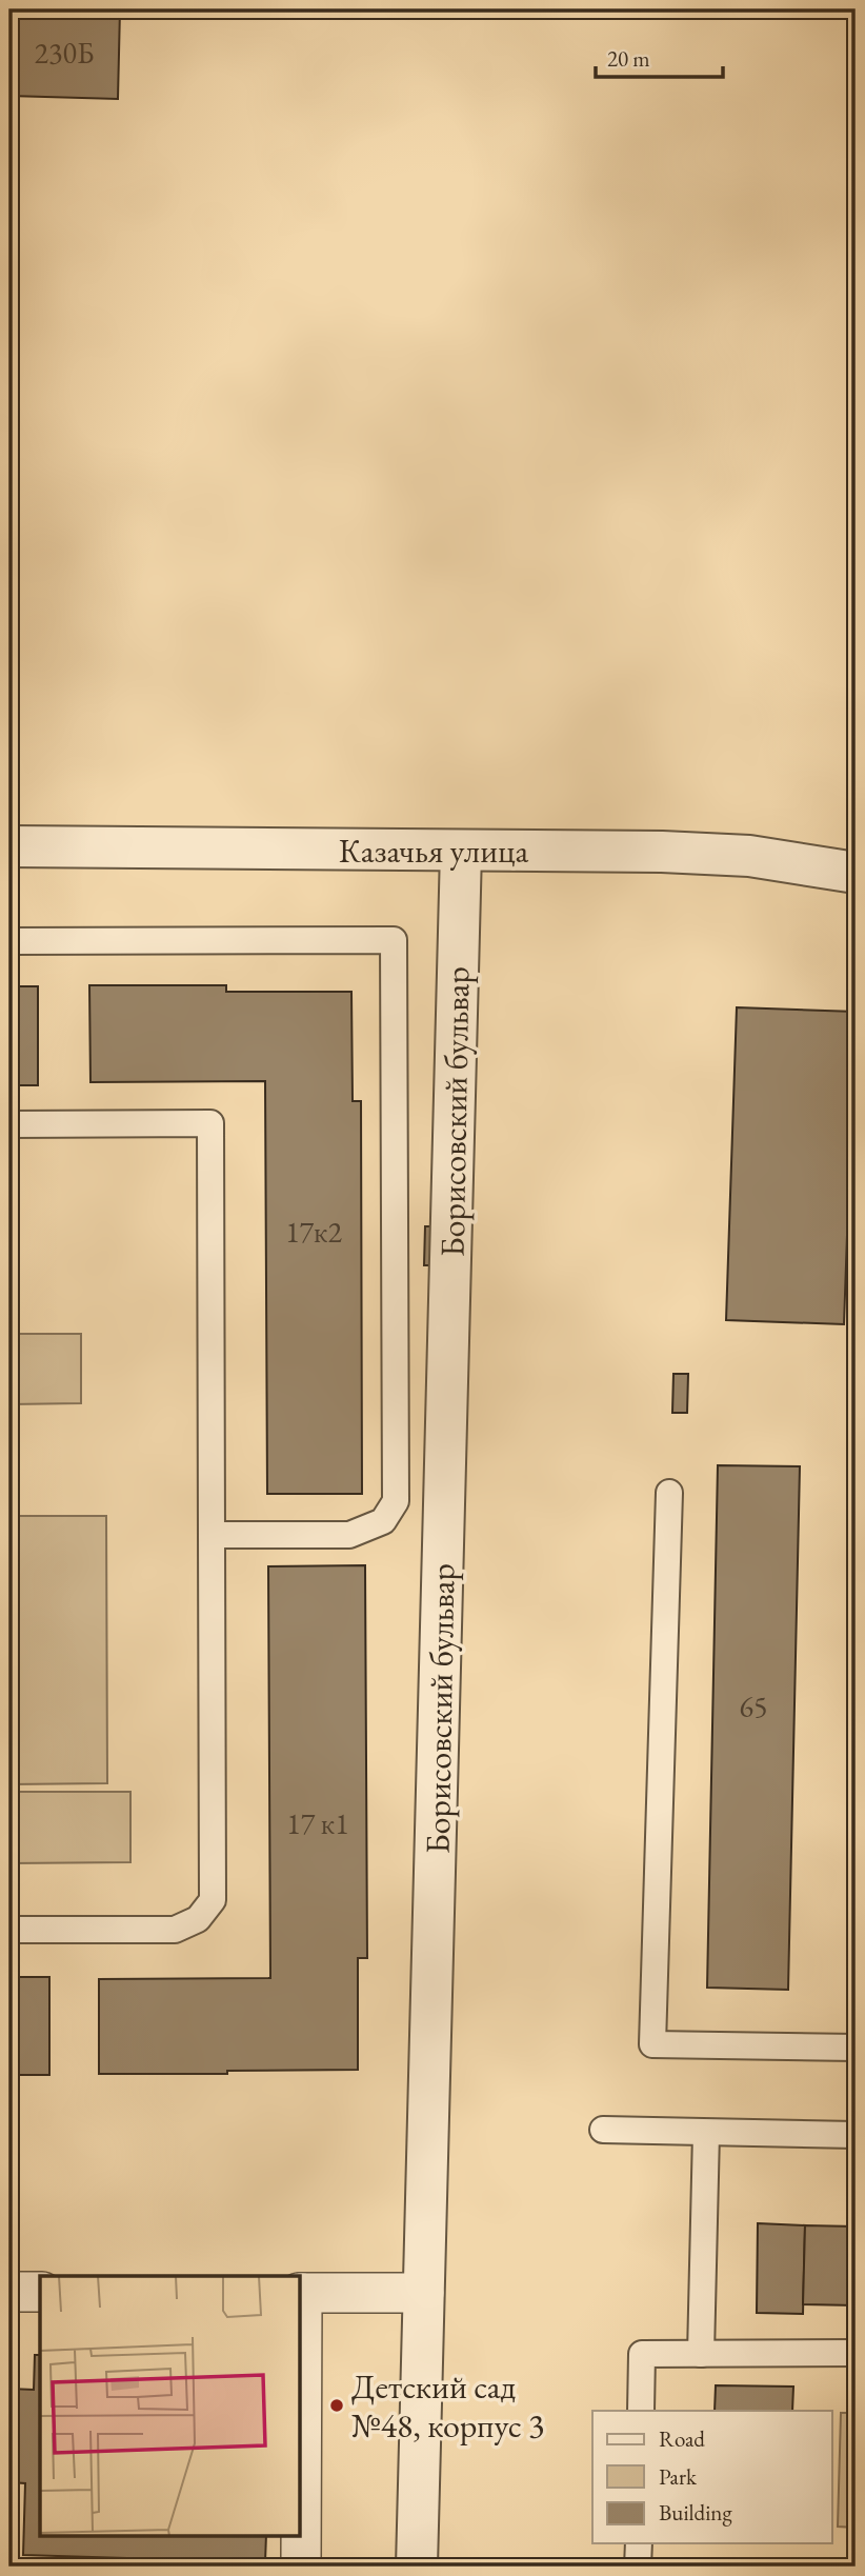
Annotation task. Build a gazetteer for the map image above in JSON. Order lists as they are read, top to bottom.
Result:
{
  "streets": {
    "street": ["Казачья улица", "Борисовский бульвар"]
  },
  "crossings": [
    ["Казачья улица", "Борисовский бульвар"]
  ],
  "places": ["Детский сад №48, корпус 3"],
  "house_numbers": [
    "230Б",
    "17к2",
    "65",
    "17 к1"
  ],
  "legend": ["Road", "Park", "Building"],
  "scale_bar": "20 m"
}
